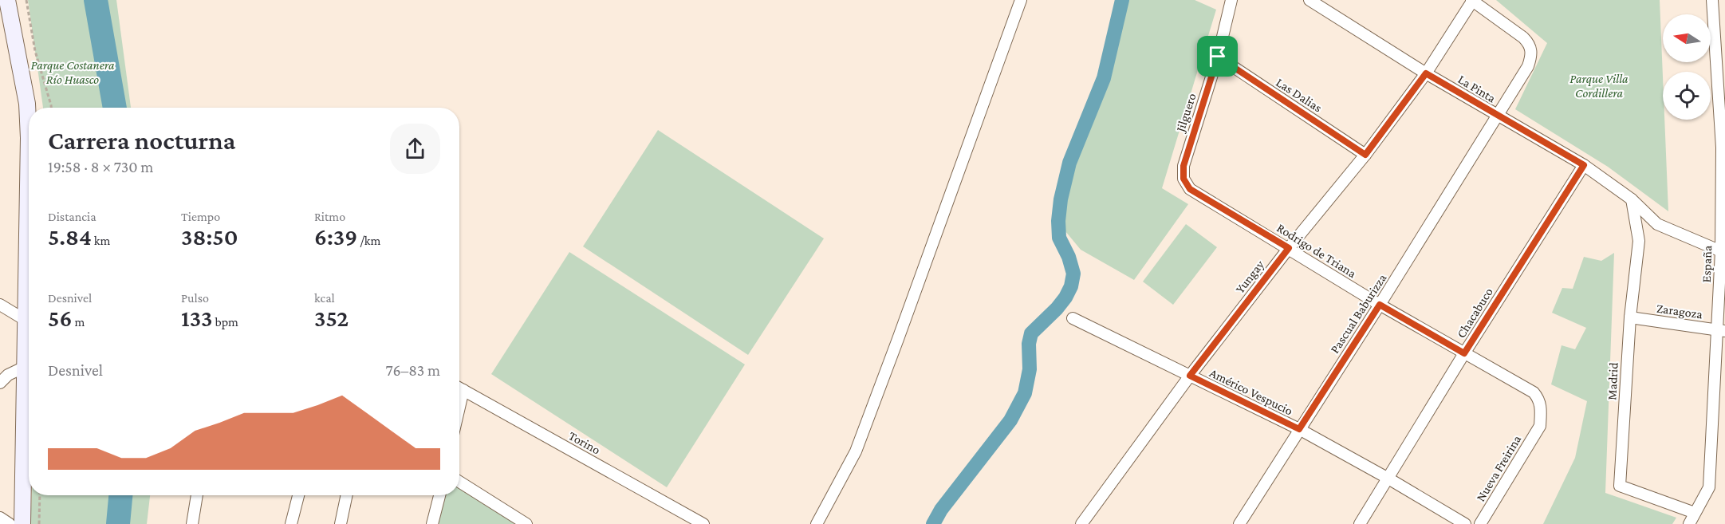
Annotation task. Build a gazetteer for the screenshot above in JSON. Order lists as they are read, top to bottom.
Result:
{
  "streets": {
    "street": [
      "La Pinta",
      "Las Dalias",
      "Jilguero",
      "Rodrigo de Triana",
      "España",
      "Yungay",
      "Zaragoza",
      "Chacabuco",
      "Pascual Baburizza",
      "Madrid",
      "Américo Vespucio",
      "Torino",
      "Nueva Freirina"
    ]
  },
  "crossings": [
    ["La Pinta", "España"],
    ["La Pinta", "Yungay"],
    ["La Pinta", "Chacabuco"],
    ["La Pinta", "Pascual Baburizza"],
    ["La Pinta", "Madrid"],
    ["Las Dalias", "Jilguero"],
    ["Las Dalias", "Yungay"],
    ["Jilguero", "Rodrigo de Triana"],
    ["Rodrigo de Triana", "Yungay"],
    ["Rodrigo de Triana", "Chacabuco"],
    ["Rodrigo de Triana", "Pascual Baburizza"],
    ["Rodrigo de Triana", "Nueva Freirina"],
    ["España", "Zaragoza"],
    ["España", "Madrid"],
    ["Yungay", "Pascual Baburizza"],
    ["Yungay", "Américo Vespucio"],
    ["Zaragoza", "Madrid"],
    ["Chacabuco", "Américo Vespucio"],
    ["Pascual Baburizza", "Américo Vespucio"]
  ],
  "parks": ["Parque Costanera Río Huasco", "Parque Villa Cordillera"],
  "north": "left",
  "page": {
    "heading": ["Carrera nocturna", "19:58 · 8 × 730 m"],
    "stats": [
      ["Distancia", "5.84 km"],
      ["Tiempo", "38:50"],
      ["Ritmo", "6:39 /km"],
      ["Desnivel", "56 m"],
      ["Pulso", "133 bpm"],
      ["kcal", "352"]
    ],
    "chart": ["Desnivel", "76–83 m"]
  }
}
